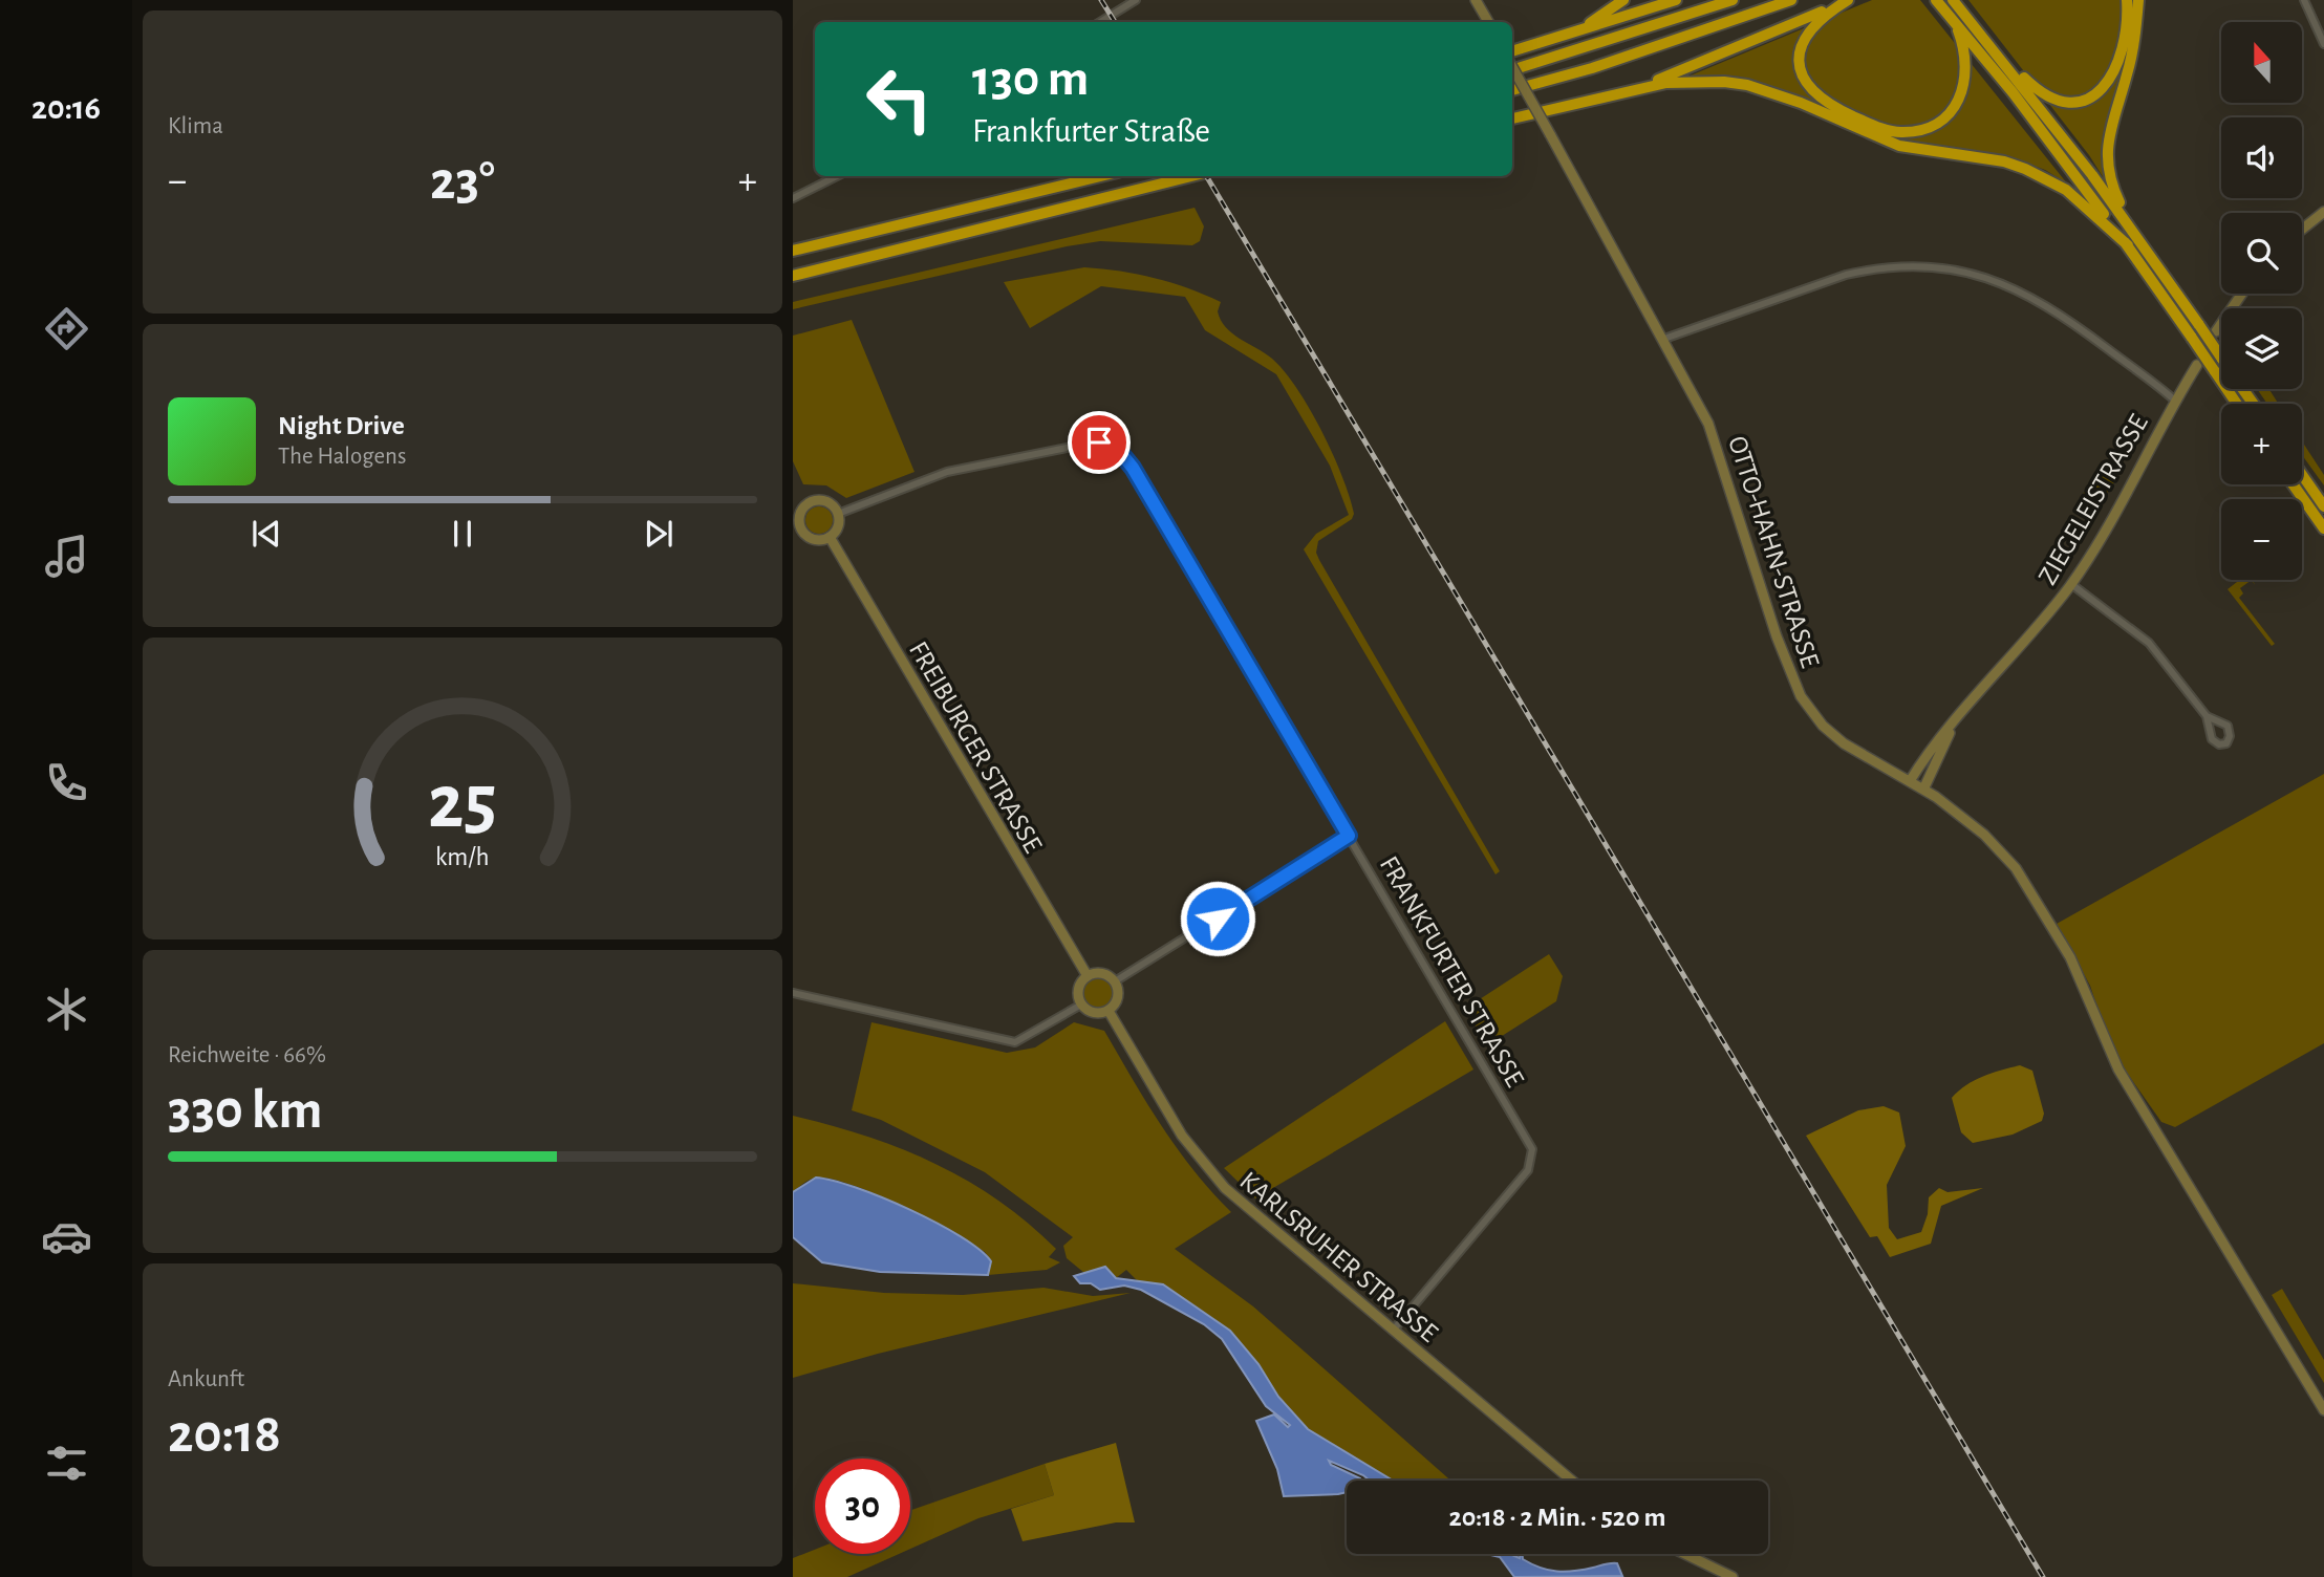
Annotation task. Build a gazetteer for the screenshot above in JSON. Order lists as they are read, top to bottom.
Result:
{
  "streets": {
    "street": [
      "ZIEGELEISTRASSE",
      "OTTO-HAHN-STRASSE",
      "FREIBURGER STRASSE",
      "FRANKFURTER STRASSE",
      "KARLSRUHER STRASSE"
    ]
  },
  "crossings": [
    ["ZIEGELEISTRASSE", "OTTO-HAHN-STRASSE"],
    ["FREIBURGER STRASSE", "FRANKFURTER STRASSE"],
    ["FREIBURGER STRASSE", "KARLSRUHER STRASSE"],
    ["FRANKFURTER STRASSE", "KARLSRUHER STRASSE"]
  ],
  "north": "top",
  "page": {
    "tabs": "20:16",
    "tile": [
      "Klima",
      ["Reichweite · 66%", "330 km"],
      ["Ankunft", "20:18"]
    ],
    "map_buttons": ["+", "−"],
    "turn": ["130 m", "Frankfurter Straße"],
    "heat": ["−", "23°", "+"],
    "song": ["Night Drive", "The Halogens"],
    "limit": "30",
    "trip": "20:18 · 2 Min. · 520 m",
    "gauge": ["25", "km/h"]
  }
}
